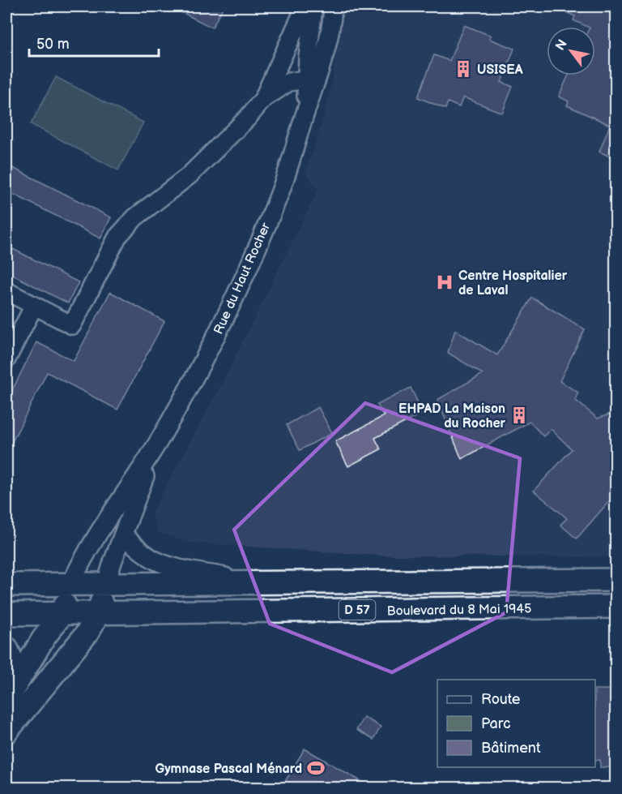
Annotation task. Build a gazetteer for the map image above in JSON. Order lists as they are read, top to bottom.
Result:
{
  "streets": {
    "main road": ["Boulevard du 8 Mai 1945", "D 57"],
    "street": ["Rue du Haut Rocher"]
  },
  "crossings": [
    ["Rue du Haut Rocher", "Boulevard du 8 Mai 1945"]
  ],
  "places": {
    "building": ["USISEA", "EHPAD La Maison du Rocher"],
    "hospital": ["Centre Hospitalier de Laval"],
    "sports": ["Gymnase Pascal Ménard"]
  },
  "legend": ["Route", "Parc", "Bâtiment"],
  "scale_bar": "50 m",
  "north": "top left"
}
